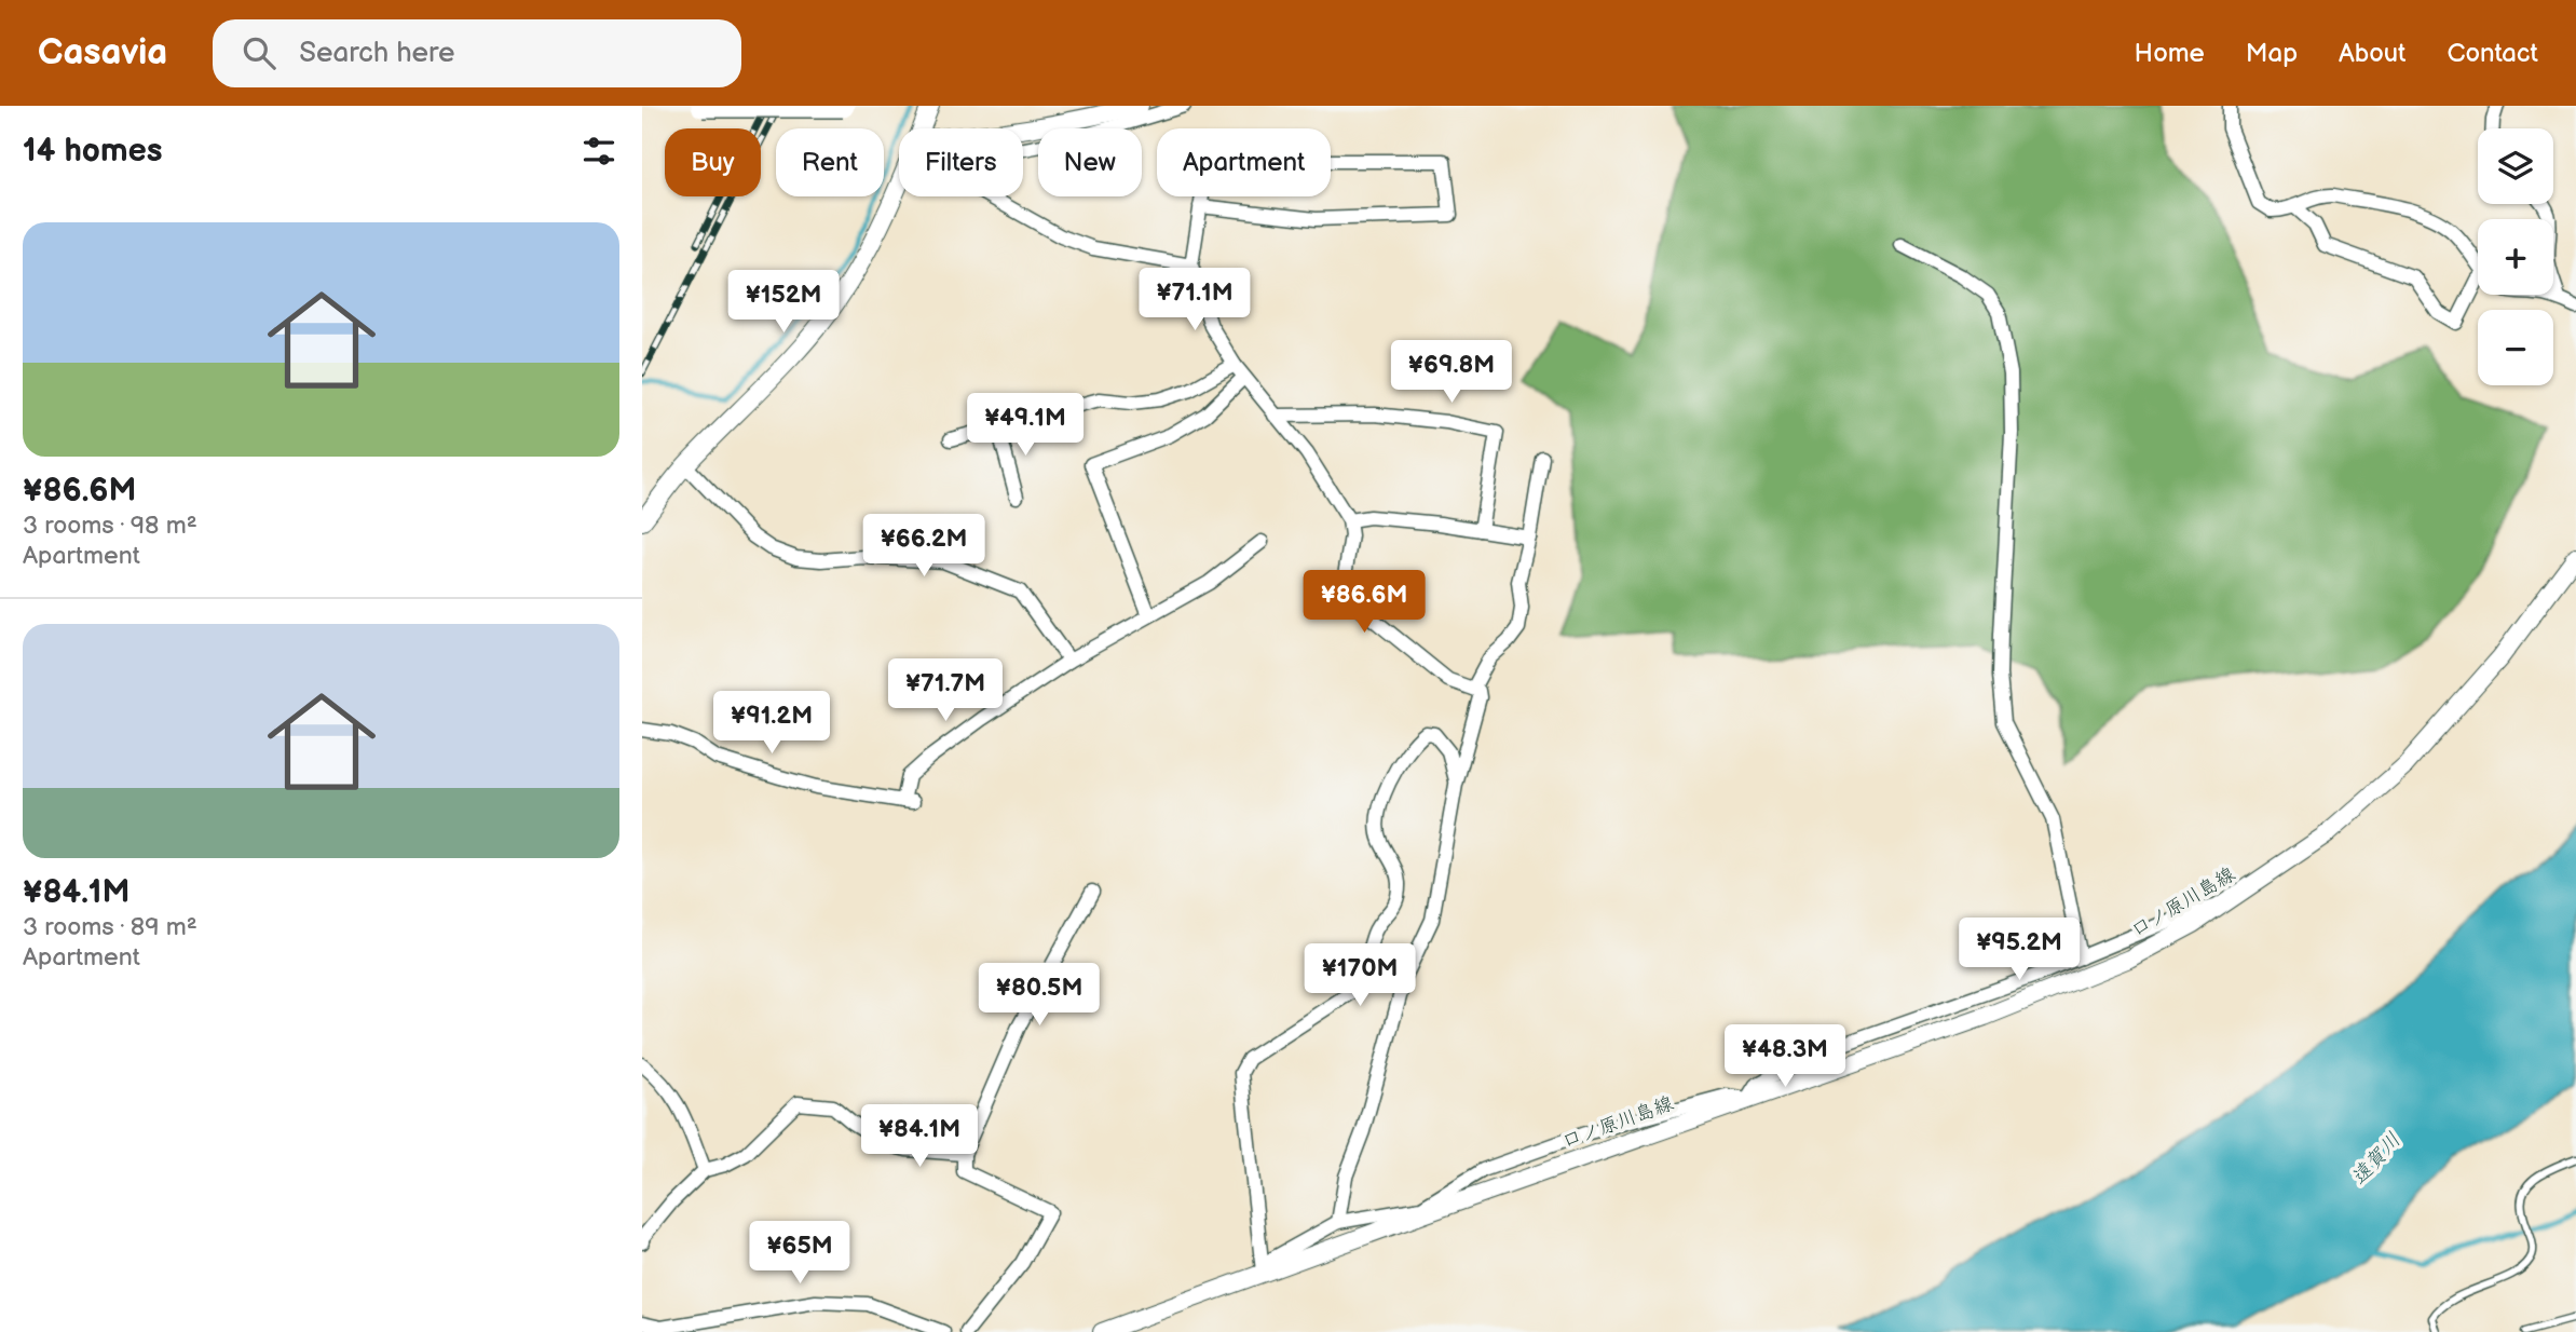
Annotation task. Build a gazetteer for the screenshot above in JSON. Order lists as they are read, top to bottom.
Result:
{
  "streets": {
    "main road": ["口ノ原川島線"]
  },
  "water": ["遠賀川"],
  "page": {
    "header": "Casavia",
    "search": "Search here",
    "nav": [
      "Home",
      "Map",
      "About",
      "Contact"
    ],
    "heading": "14 homes",
    "map_buttons": ["+", "−"],
    "chip": [
      "Buy",
      "Rent",
      "Filters",
      "New",
      "Apartment"
    ],
    "list": [
      {
        "name": "¥86.6M",
        "note": "3 rooms · 98 m² · Apartment"
      },
      {
        "name": "¥84.1M",
        "note": "3 rooms · 89 m² · Apartment"
      }
    ],
    "price": [
      "¥71.1M",
      "¥152M",
      "¥69.8M",
      "¥49.1M",
      "¥66.2M",
      "¥86.6M",
      "¥71.7M",
      "¥91.2M",
      "¥95.2M",
      "¥170M",
      "¥80.5M",
      "¥48.3M",
      "¥84.1M",
      "¥65M"
    ]
  }
}
